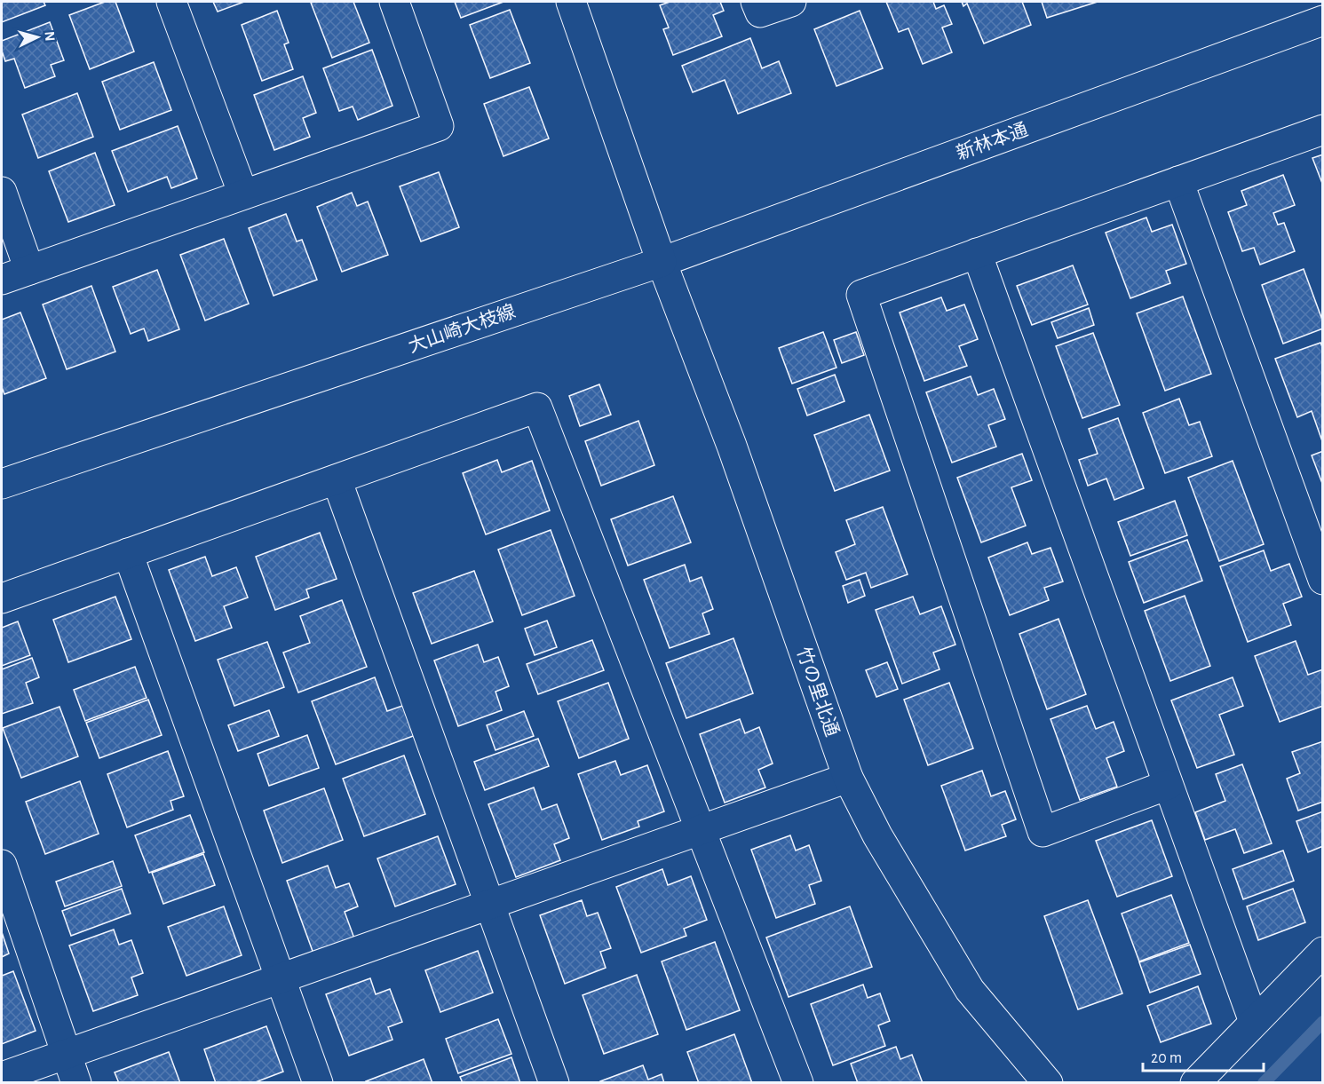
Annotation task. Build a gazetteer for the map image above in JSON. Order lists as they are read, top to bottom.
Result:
{
  "streets": {
    "street": ["新林本通", "大山崎大枝線", "竹の里北通"]
  },
  "crossings": [
    ["新林本通", "大山崎大枝線"],
    ["新林本通", "竹の里北通"],
    ["大山崎大枝線", "竹の里北通"]
  ],
  "scale_bar": "20 m",
  "north": "right"
}
